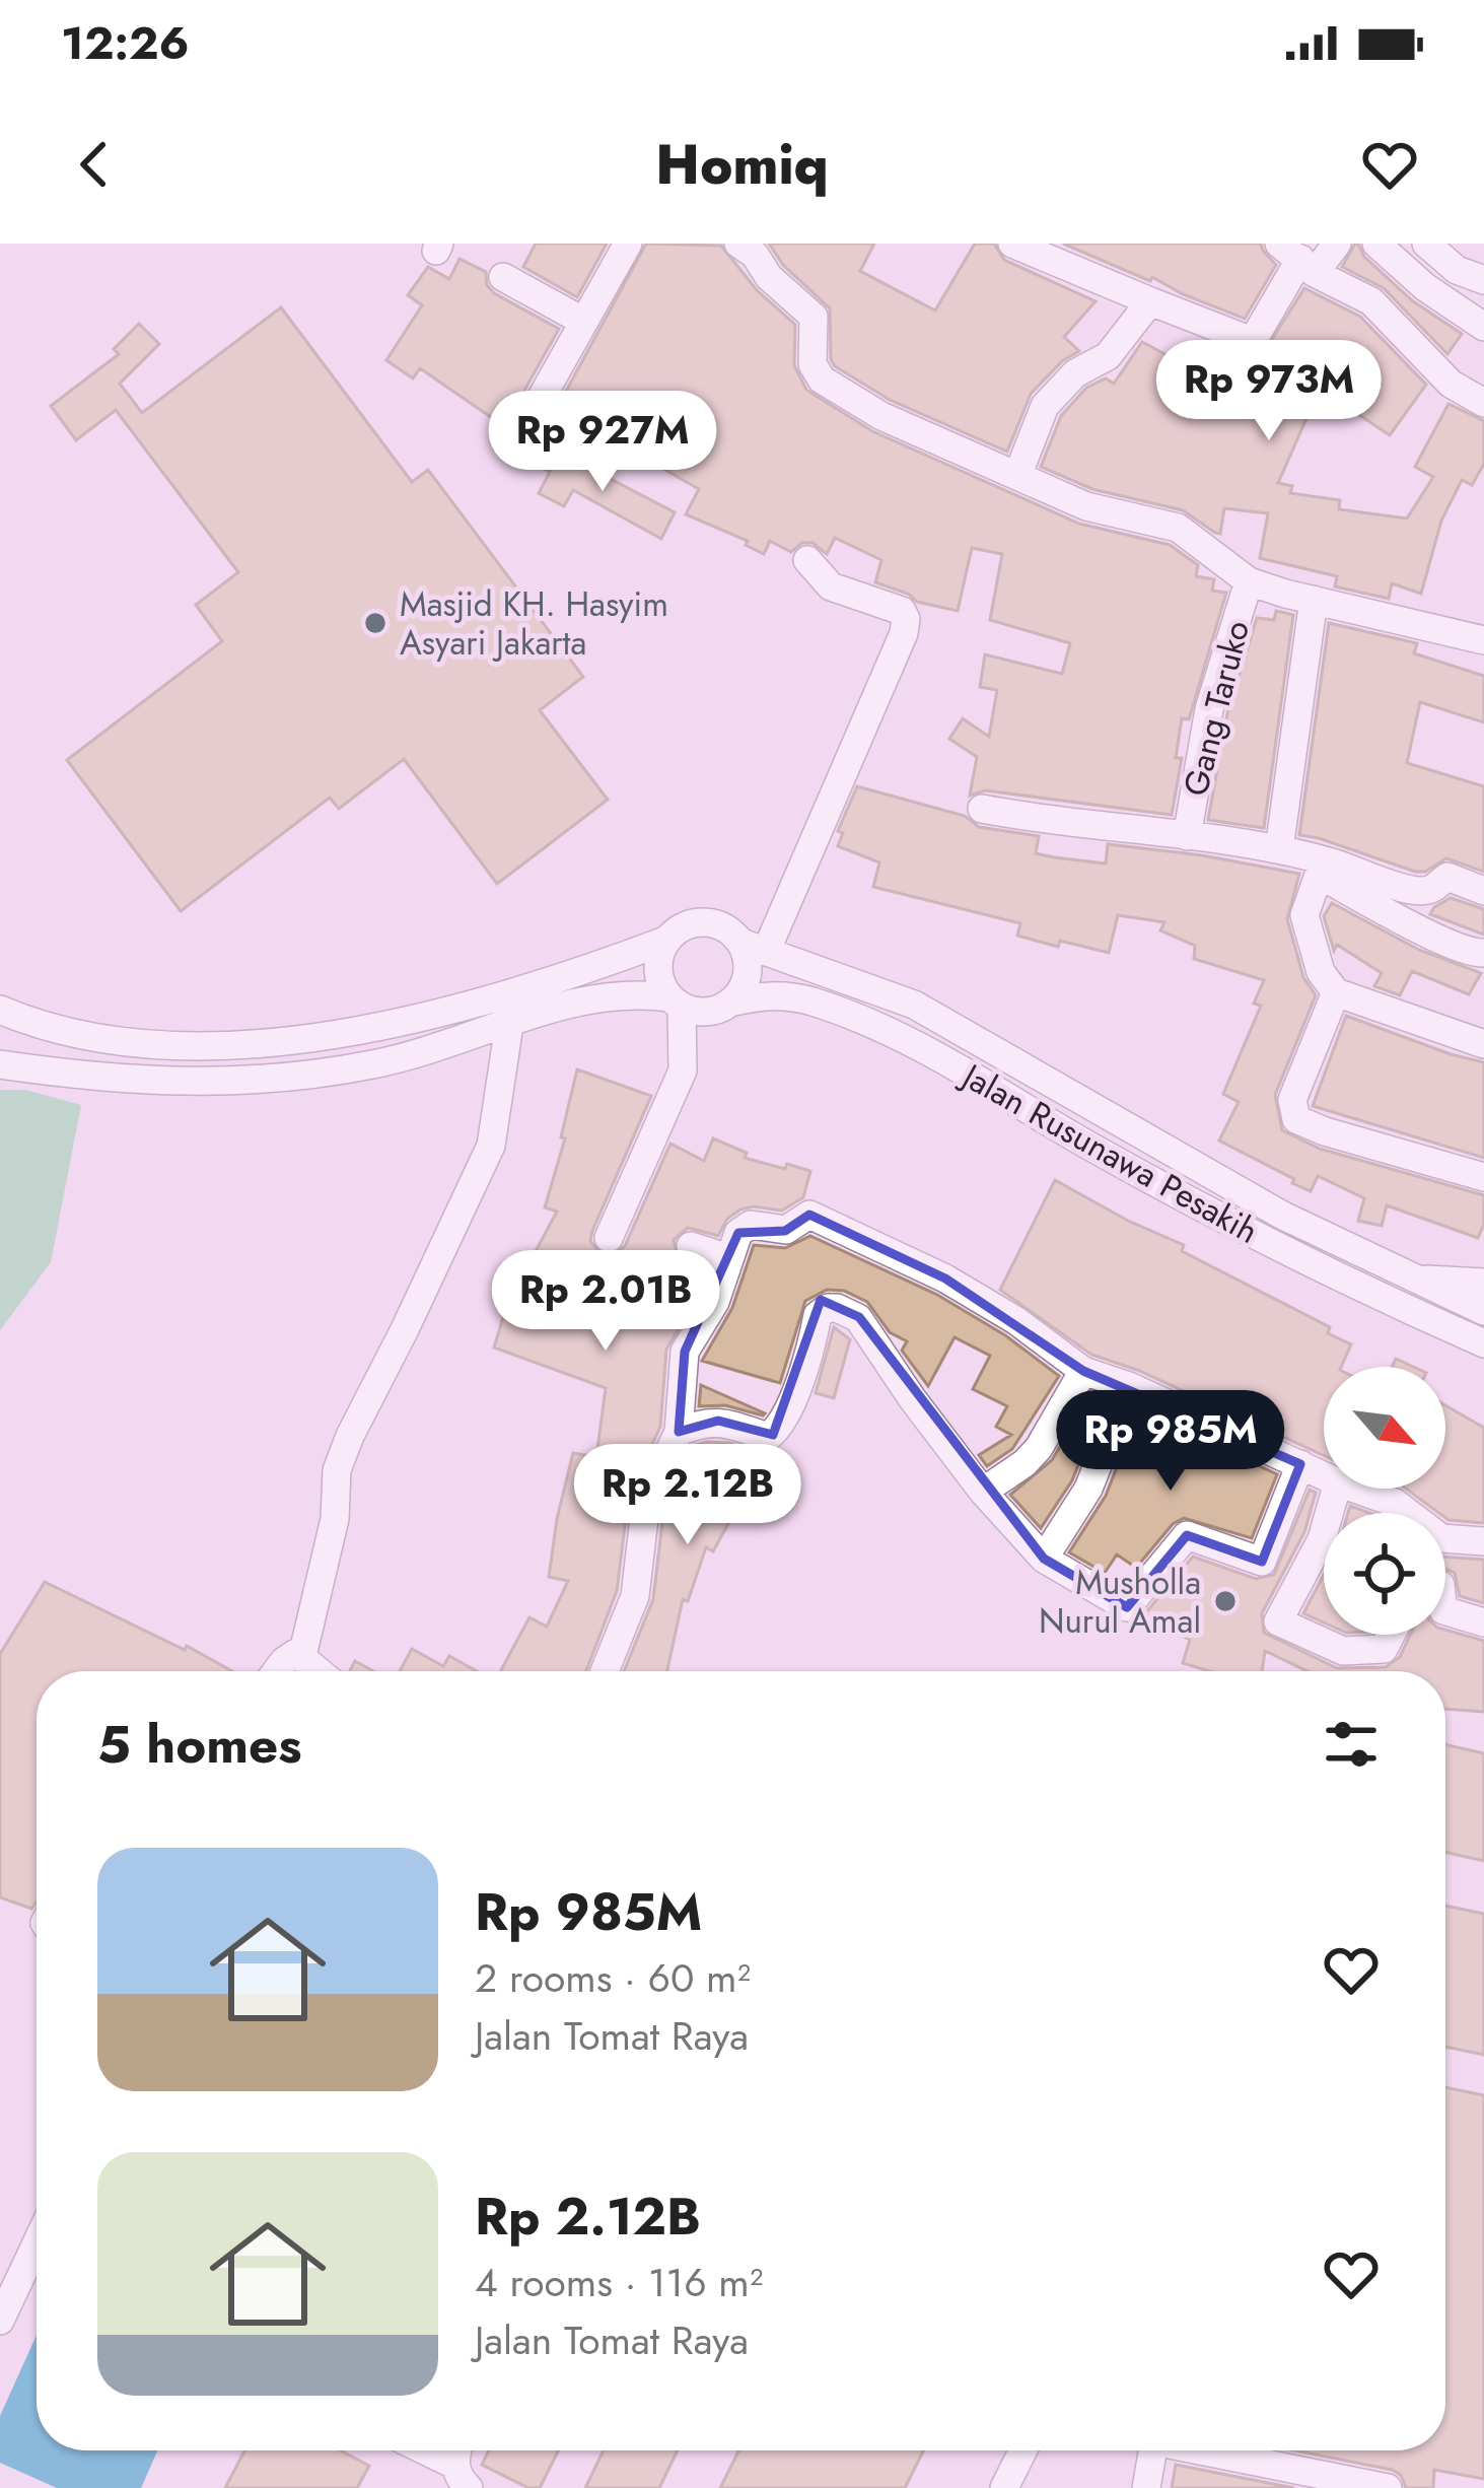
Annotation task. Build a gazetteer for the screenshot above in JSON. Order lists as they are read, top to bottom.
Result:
{
  "streets": {
    "street": ["Gang Taruko", "Jalan Rusunawa Pesakih"]
  },
  "places": ["Masjid KH. Hasyim Asyari Jakarta", "Musholla Nurul Amal"],
  "north": "bottom right",
  "page": {
    "status": "12:26",
    "header": "Homiq",
    "price": [
      "Rp 973M",
      "Rp 927M",
      "Rp 2.01B",
      "Rp 985M",
      "Rp 2.12B"
    ],
    "heading": "5 homes",
    "list": [
      {
        "name": "Rp 985M",
        "note": "2 rooms · 60 m² · Jalan Tomat Raya"
      },
      {
        "name": "Rp 2.12B",
        "note": "4 rooms · 116 m² · Jalan Tomat Raya"
      }
    ]
  }
}
